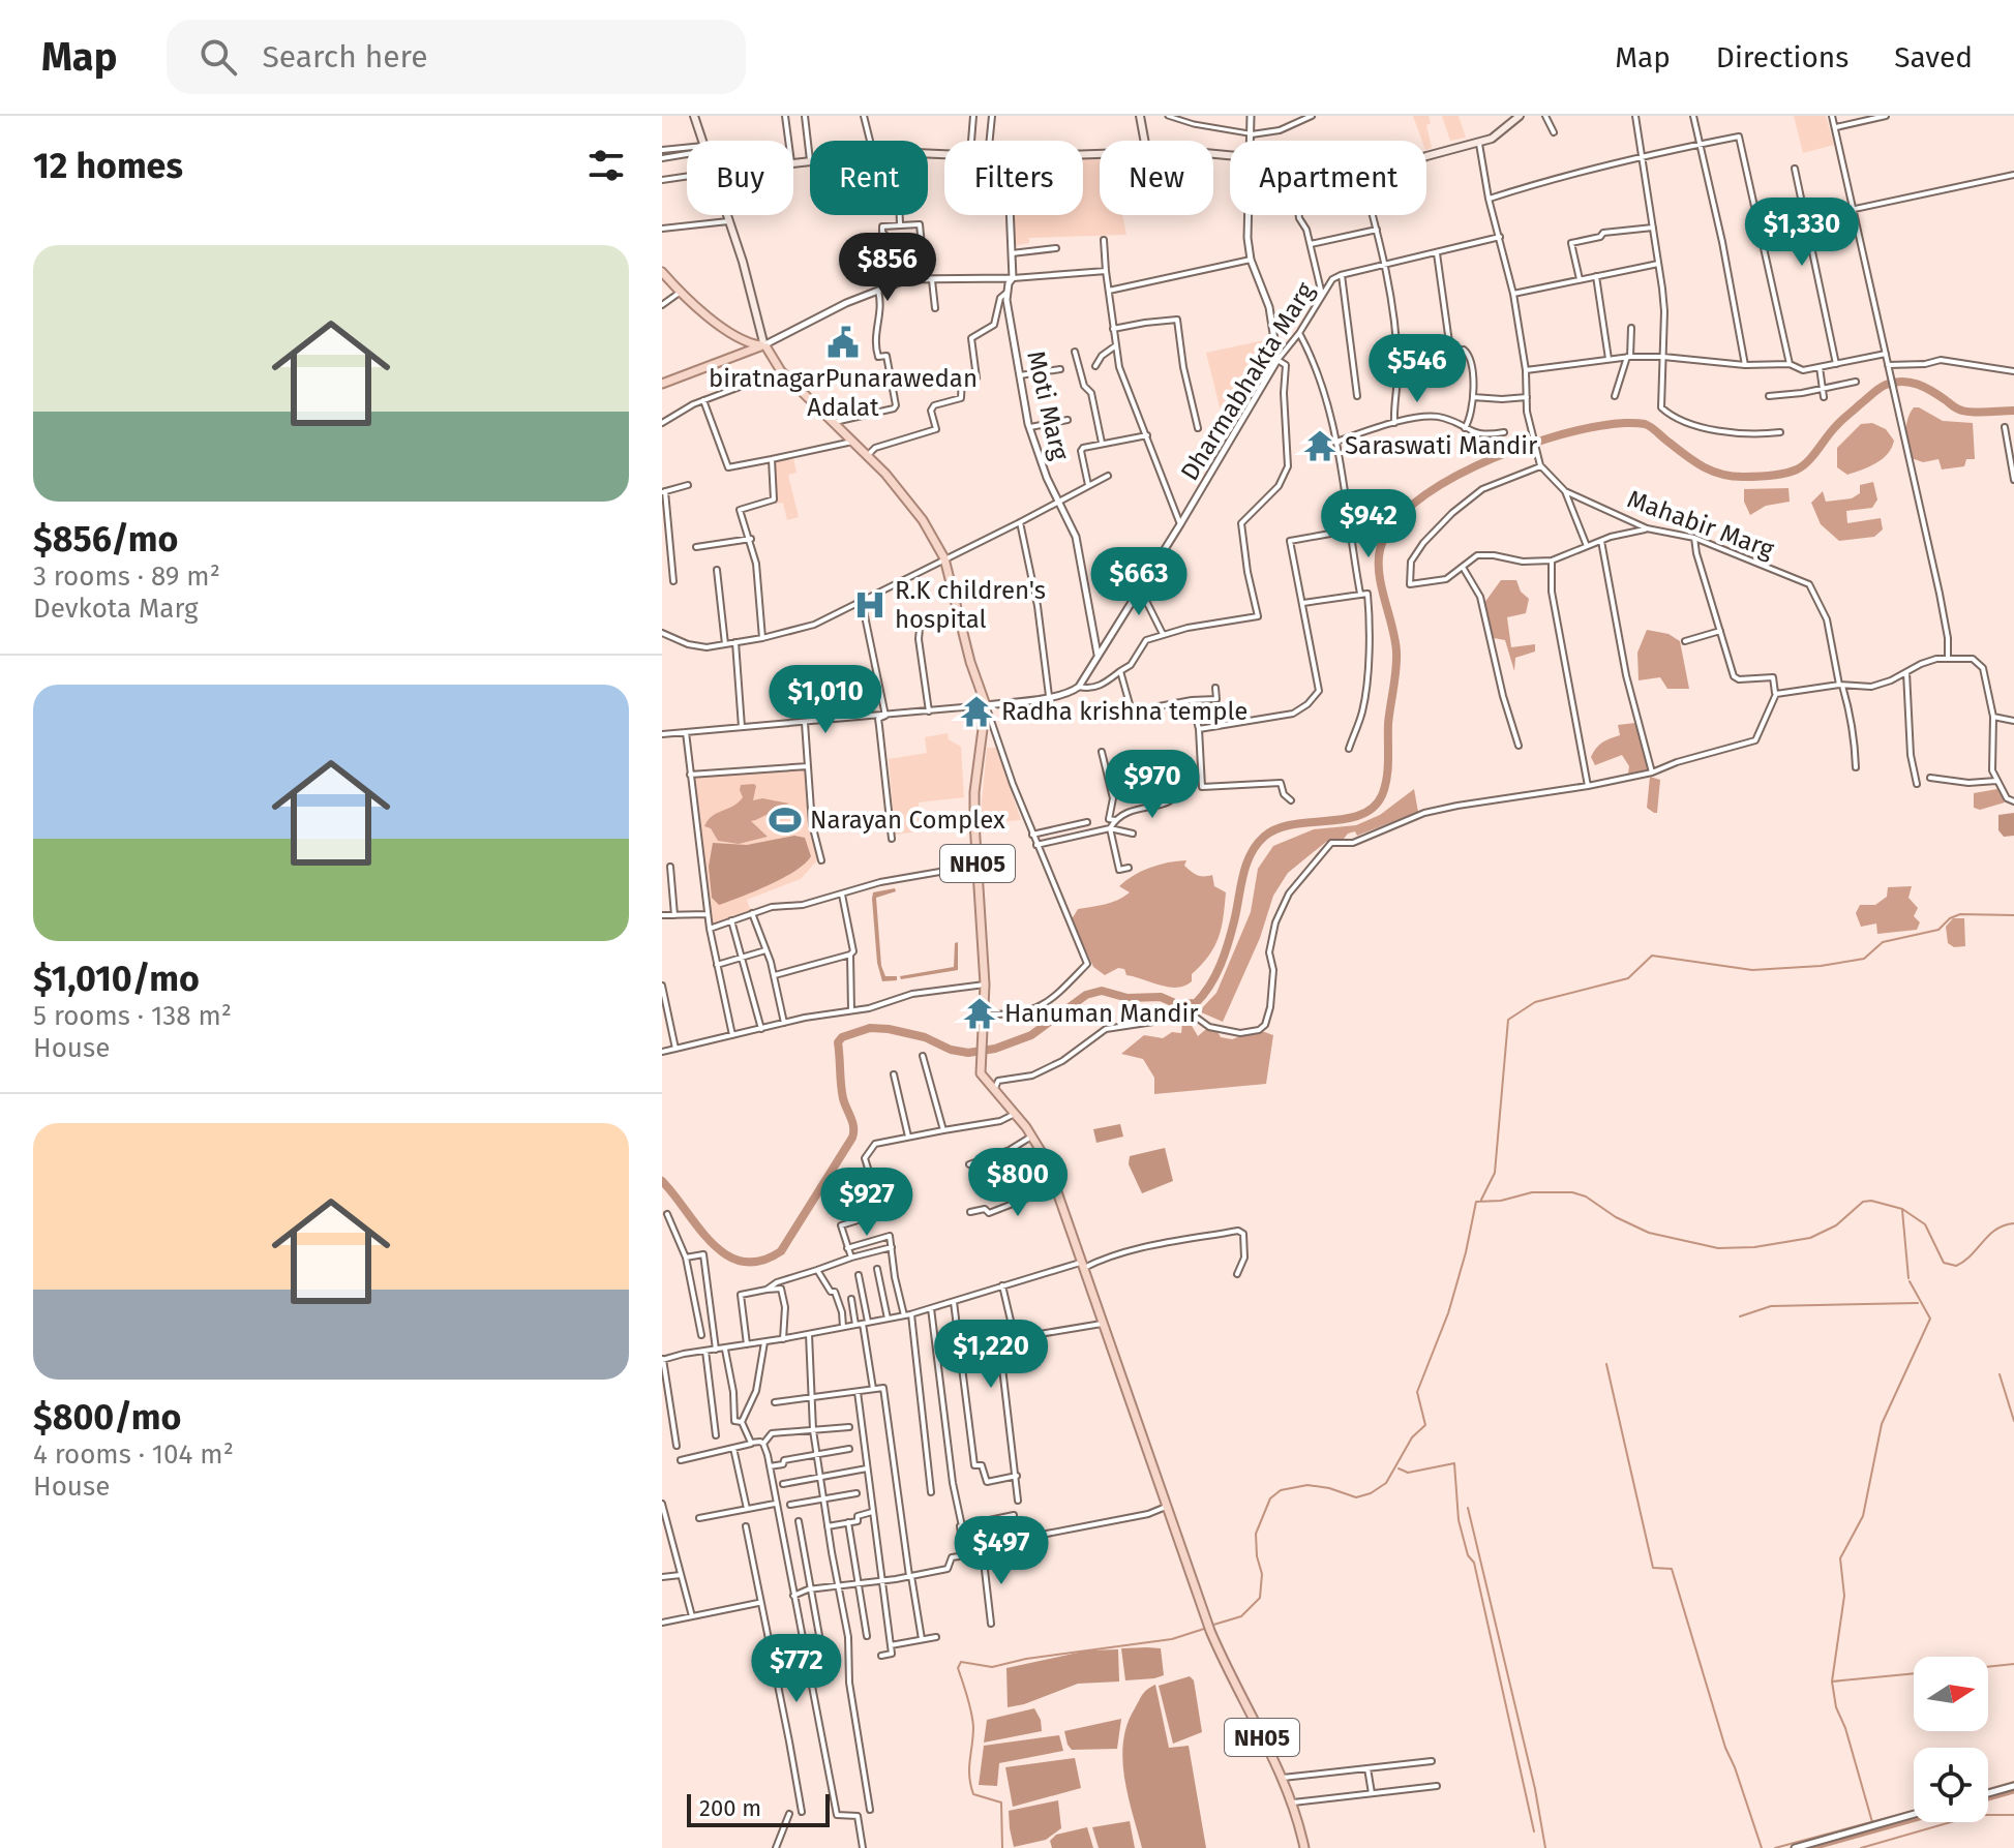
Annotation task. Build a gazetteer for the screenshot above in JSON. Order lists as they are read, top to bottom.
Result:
{
  "streets": {
    "main road": ["NH05"],
    "street": ["Dharmabhakta Marg", "Moti Marg", "Mahabir Marg"]
  },
  "crossings": [
    ["Dharmabhakta Marg", "Moti Marg"]
  ],
  "places": {
    "public building": ["biratnagarPunarawedan Adalat"],
    "temple": ["Saraswati Mandir", "Radha krishna temple", "Hanuman Mandir"],
    "hospital": ["R.K children's hospital"],
    "sports": ["Narayan Complex"]
  },
  "scale_bar": "200 m",
  "north": "right",
  "page": {
    "header": "Map",
    "search": "Search here",
    "nav": ["Map", "Directions", "Saved"],
    "heading": "12 homes",
    "chip": [
      "Buy",
      "Rent",
      "Filters",
      "New",
      "Apartment"
    ],
    "price": [
      "$1,330",
      "$856",
      "$546",
      "$942",
      "$663",
      "$1,010",
      "$970",
      "$800",
      "$927",
      "$1,220",
      "$497",
      "$772"
    ],
    "list": [
      {
        "name": "$856/mo",
        "note": "3 rooms · 89 m² · Devkota Marg"
      },
      {
        "name": "$1,010/mo",
        "note": "5 rooms · 138 m² · House"
      },
      {
        "name": "$800/mo",
        "note": "4 rooms · 104 m² · House"
      }
    ],
    "scale": "200 m"
  }
}
